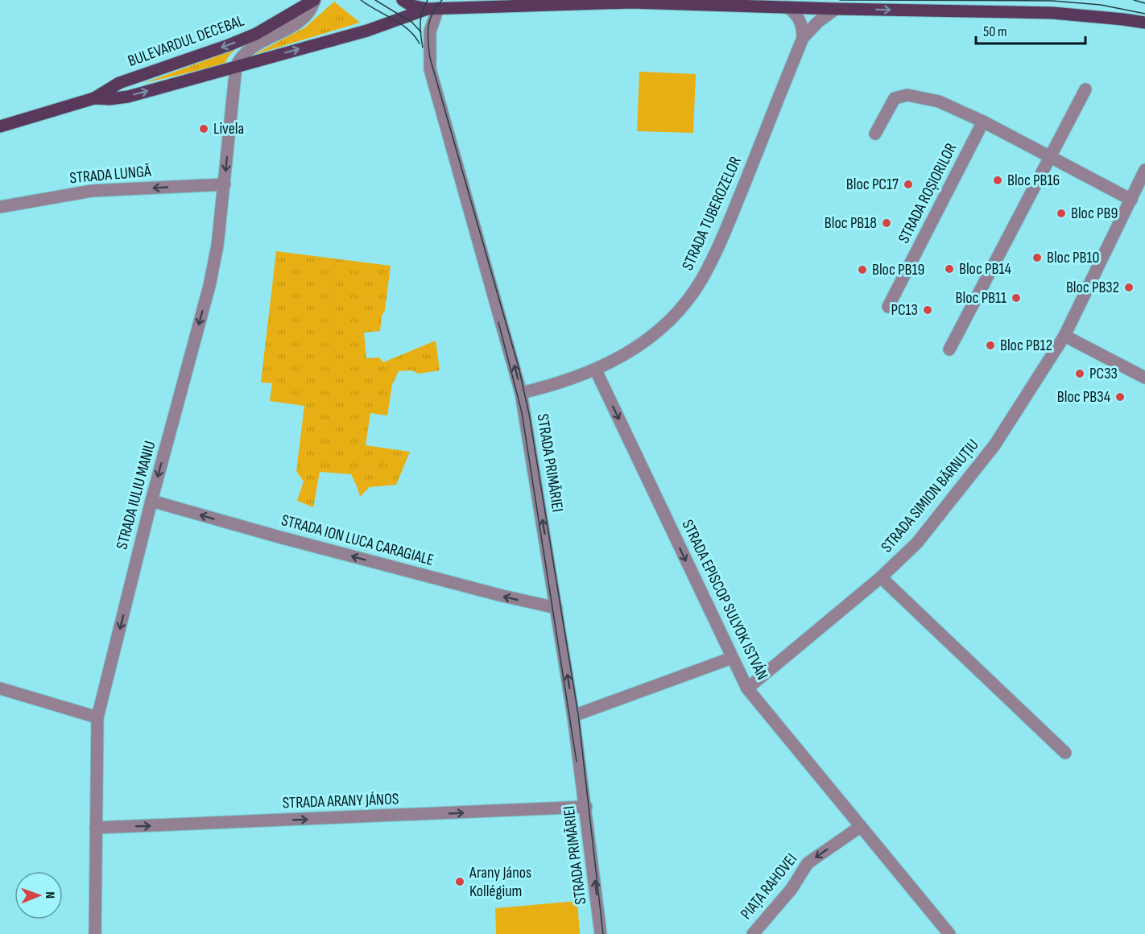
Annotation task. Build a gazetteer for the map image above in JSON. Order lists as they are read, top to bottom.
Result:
{
  "streets": {
    "main road": ["BULEVARDUL DECEBAL"],
    "street": [
      "STRADA LUNGĂ",
      "STRADA ROȘIORILOR",
      "STRADA TUBEROZELOR",
      "STRADA PRIMĂRIEI",
      "STRADA IULIU MANIU",
      "STRADA SIMION BĂRNUȚIU",
      "STRADA ION LUCA CARAGIALE",
      "STRADA EPISCOP SULYOK ISTVÁN",
      "STRADA ARANY JÁNOS",
      "PIAȚA RAHOVEI"
    ]
  },
  "crossings": [
    ["BULEVARDUL DECEBAL", "STRADA TUBEROZELOR"],
    ["BULEVARDUL DECEBAL", "STRADA PRIMĂRIEI"],
    ["BULEVARDUL DECEBAL", "STRADA IULIU MANIU"],
    ["STRADA LUNGĂ", "STRADA IULIU MANIU"],
    ["STRADA TUBEROZELOR", "STRADA PRIMĂRIEI"],
    ["STRADA TUBEROZELOR", "STRADA EPISCOP SULYOK ISTVÁN"],
    ["STRADA PRIMĂRIEI", "STRADA ION LUCA CARAGIALE"],
    ["STRADA PRIMĂRIEI", "STRADA ARANY JÁNOS"],
    ["STRADA IULIU MANIU", "STRADA ION LUCA CARAGIALE"],
    ["STRADA IULIU MANIU", "STRADA ARANY JÁNOS"],
    ["STRADA SIMION BĂRNUȚIU", "STRADA EPISCOP SULYOK ISTVÁN"],
    ["STRADA EPISCOP SULYOK ISTVÁN", "PIAȚA RAHOVEI"]
  ],
  "one_way": [
    "STRADA LUNGĂ",
    "STRADA PRIMĂRIEI",
    "STRADA IULIU MANIU",
    "STRADA ION LUCA CARAGIALE",
    "STRADA EPISCOP SULYOK ISTVÁN",
    "STRADA ARANY JÁNOS",
    "PIAȚA RAHOVEI"
  ],
  "places": [
    "Livela",
    "Bloc PB16",
    "Bloc PC17",
    "Bloc PB9",
    "Bloc PB18",
    "Bloc PB10",
    "Bloc PB14",
    "Bloc PB19",
    "Bloc PB32",
    "Bloc PB11",
    "PC13",
    "Bloc PB12",
    "PC33",
    "Bloc PB34",
    "Arany János Kollégium"
  ],
  "scale_bar": "50 m",
  "north": "right"
}
